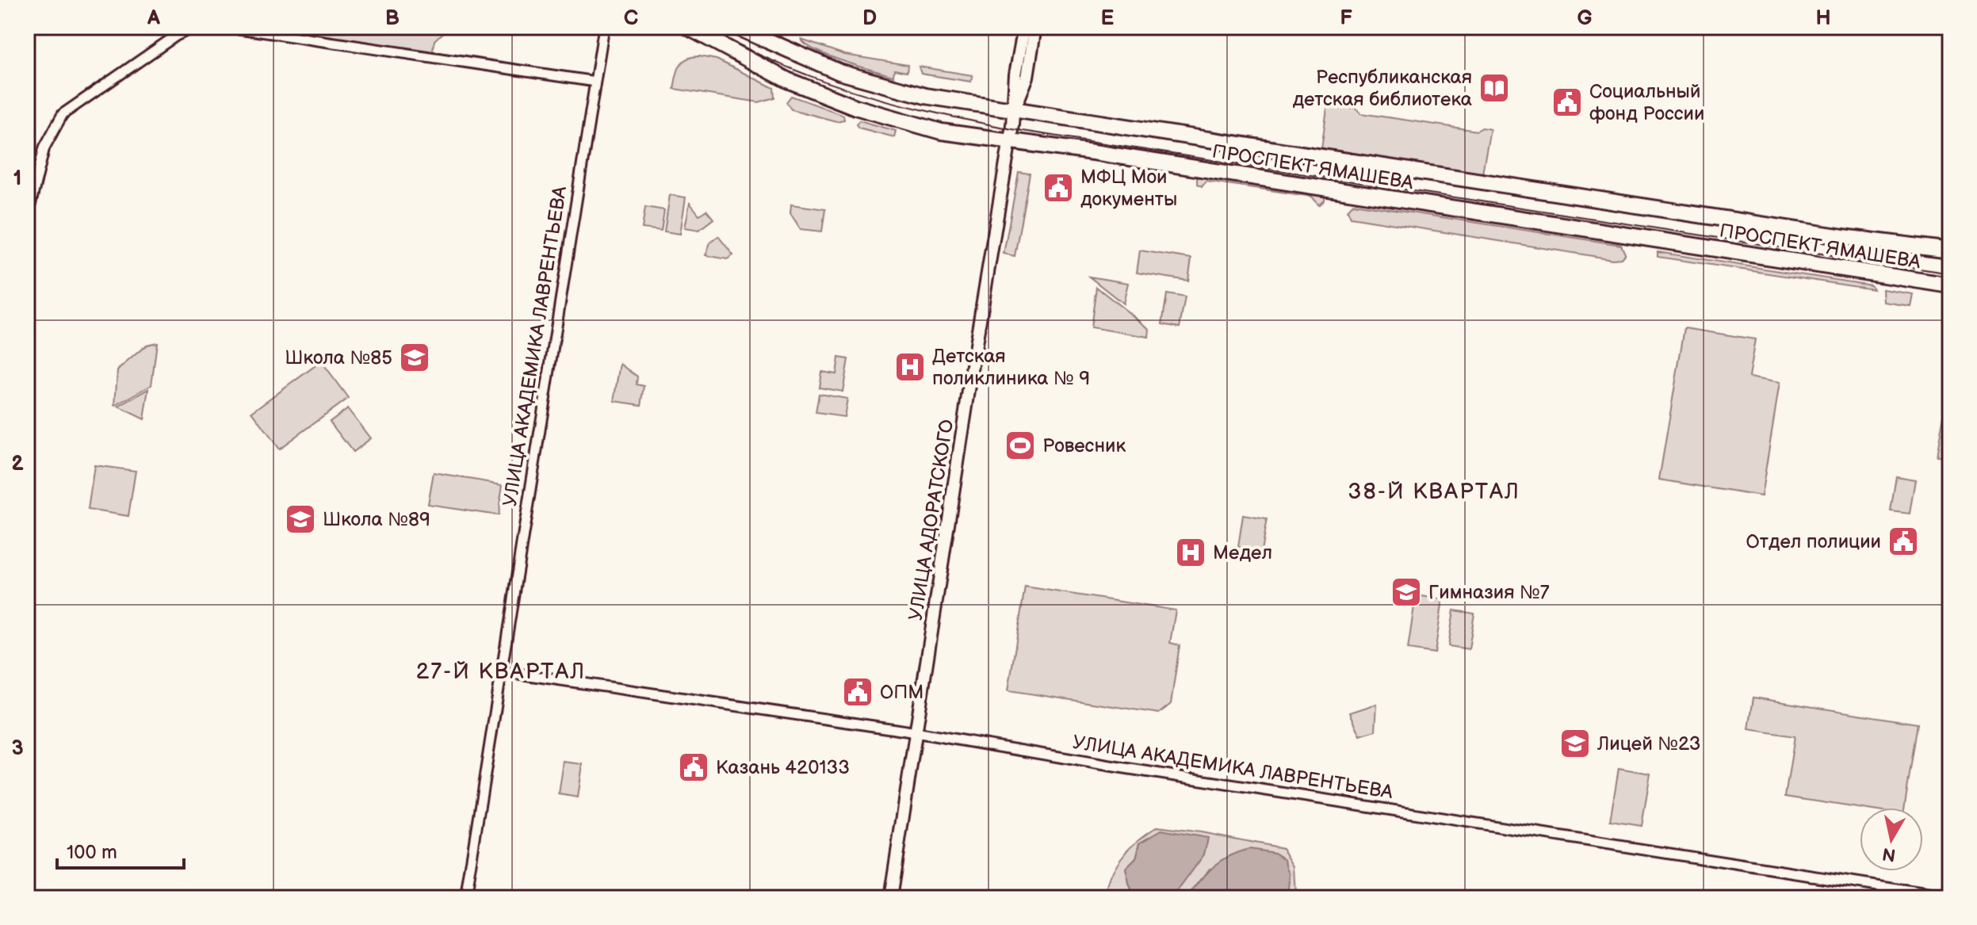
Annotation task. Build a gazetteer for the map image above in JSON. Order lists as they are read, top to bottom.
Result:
{
  "streets": {
    "main road": ["ПРОСПЕКТ ЯМАШЕВА"],
    "street": ["УЛИЦА АКАДЕМИКА ЛАВРЕНТЬЕВА", "УЛИЦА АДОРАТСКОГО"]
  },
  "crossings": [
    ["ПРОСПЕКТ ЯМАШЕВА", "УЛИЦА АДОРАТСКОГО"],
    ["УЛИЦА АКАДЕМИКА ЛАВРЕНТЬЕВА", "УЛИЦА АДОРАТСКОГО"]
  ],
  "districts": ["38-Й КВАРТАЛ", "27-Й КВАРТАЛ"],
  "places": {
    "library": ["Республиканская детская библиотека"],
    "public building": [
      "Социальный фонд России",
      "МФЦ Мои документы",
      "Отдел полиции",
      "ОПМ",
      "Казань 420133"
    ],
    "school or university": [
      "Школа №85",
      "Школа №89",
      "Гимназия №7",
      "Лицей №23"
    ],
    "hospital": ["Детская поликлиника № 9", "Медел"],
    "sports": ["Ровесник"]
  },
  "scale_bar": "100 m",
  "north": "bottom",
  "grid": {
    "columns": [
      "A",
      "B",
      "C",
      "D",
      "E",
      "F",
      "G",
      "H"
    ],
    "rows": ["1", "2", "3"]
  }
}
